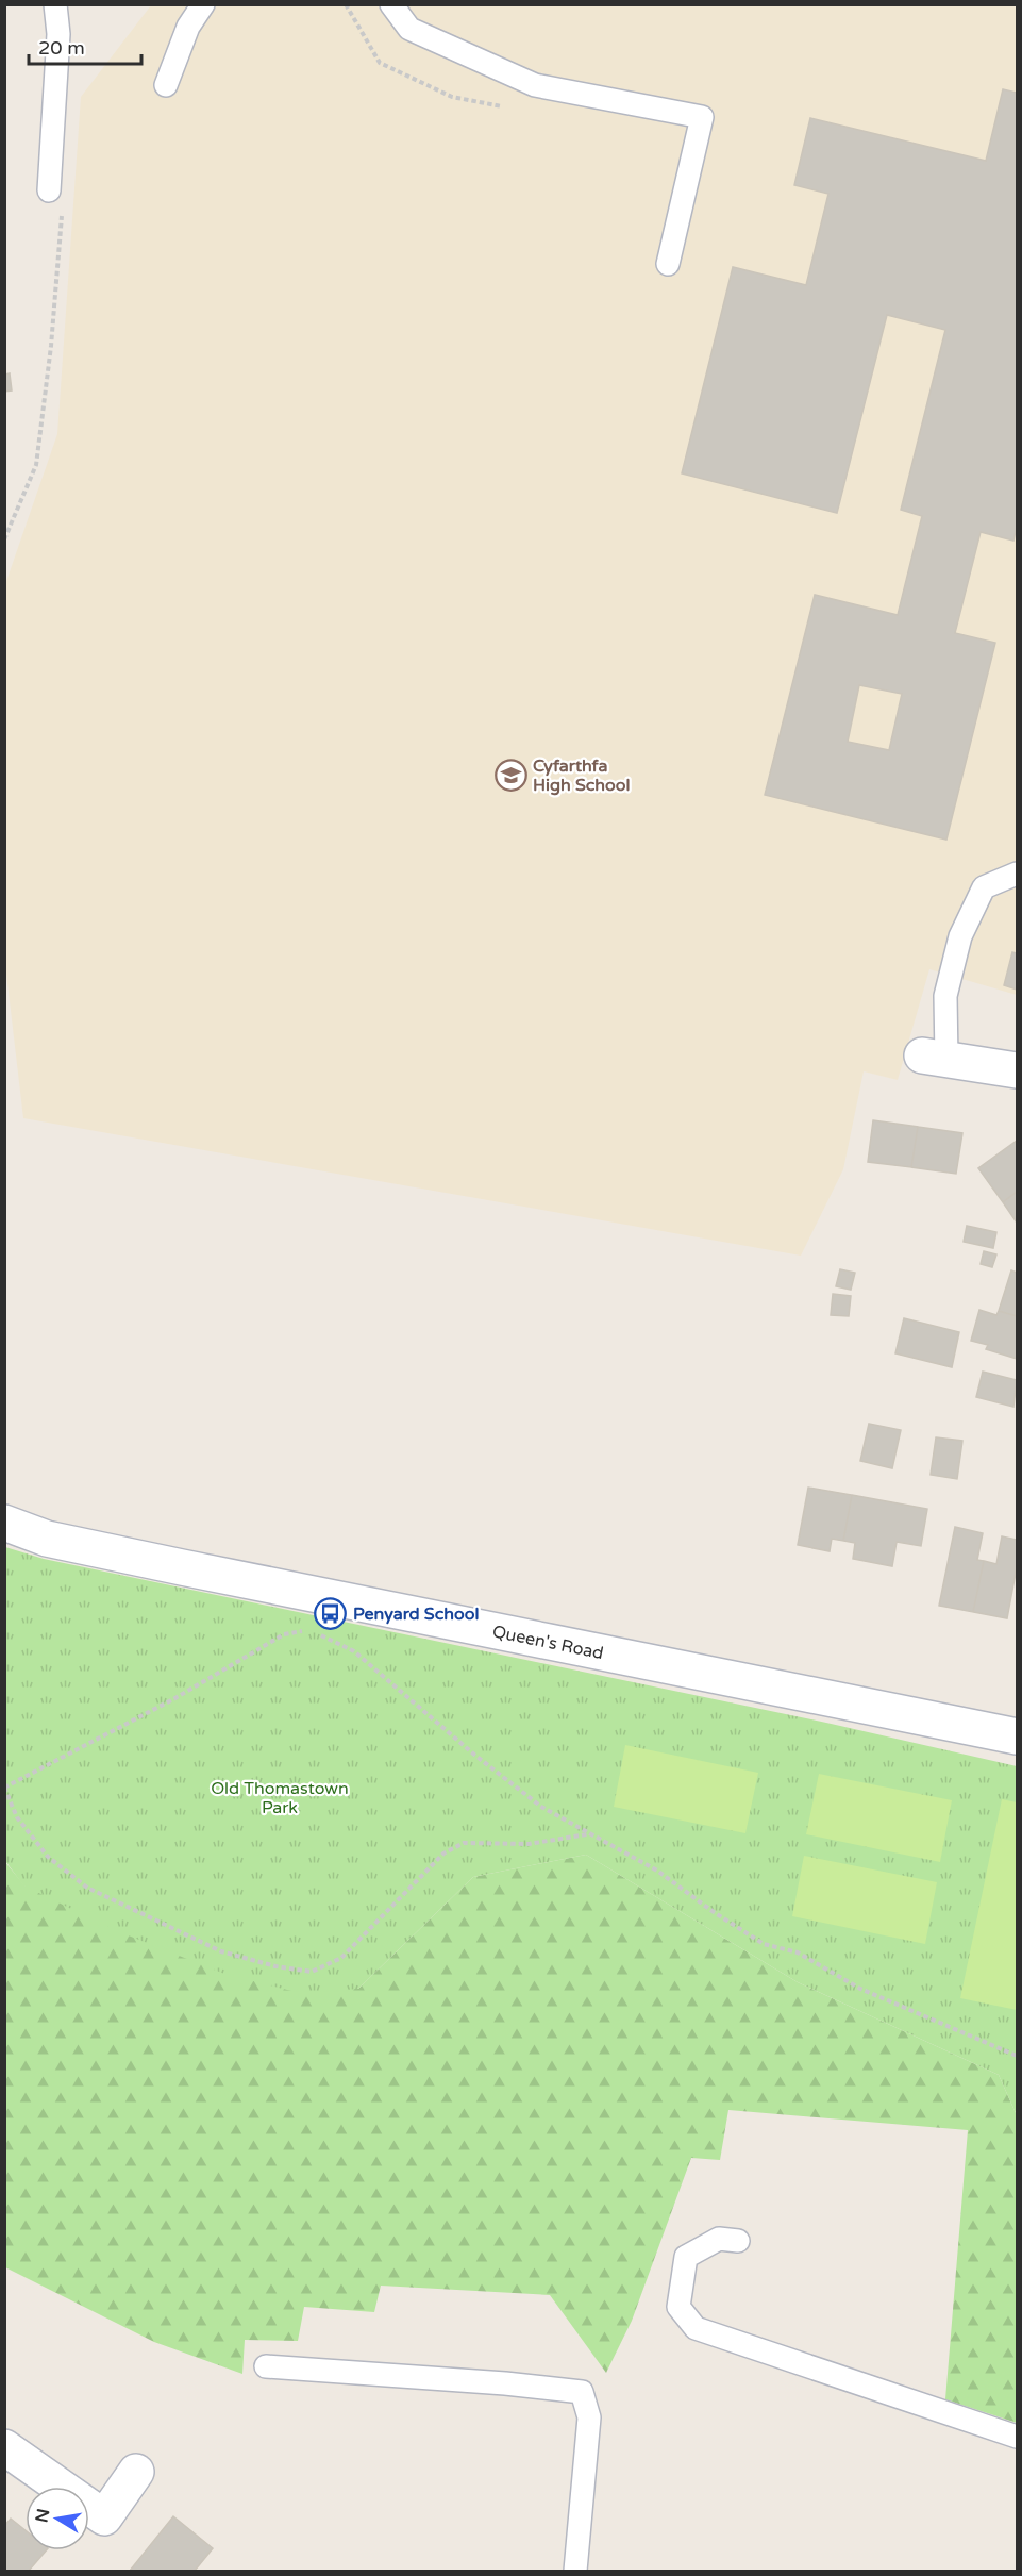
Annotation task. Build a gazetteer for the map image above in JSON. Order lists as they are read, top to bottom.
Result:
{
  "streets": {
    "street": ["Queen's Road"]
  },
  "parks": ["Old Thomastown Park"],
  "places": {
    "school or university": ["Cyfarthfa High School"],
    "bus stop": ["Penyard School"]
  },
  "scale_bar": "20 m",
  "north": "left"
}
